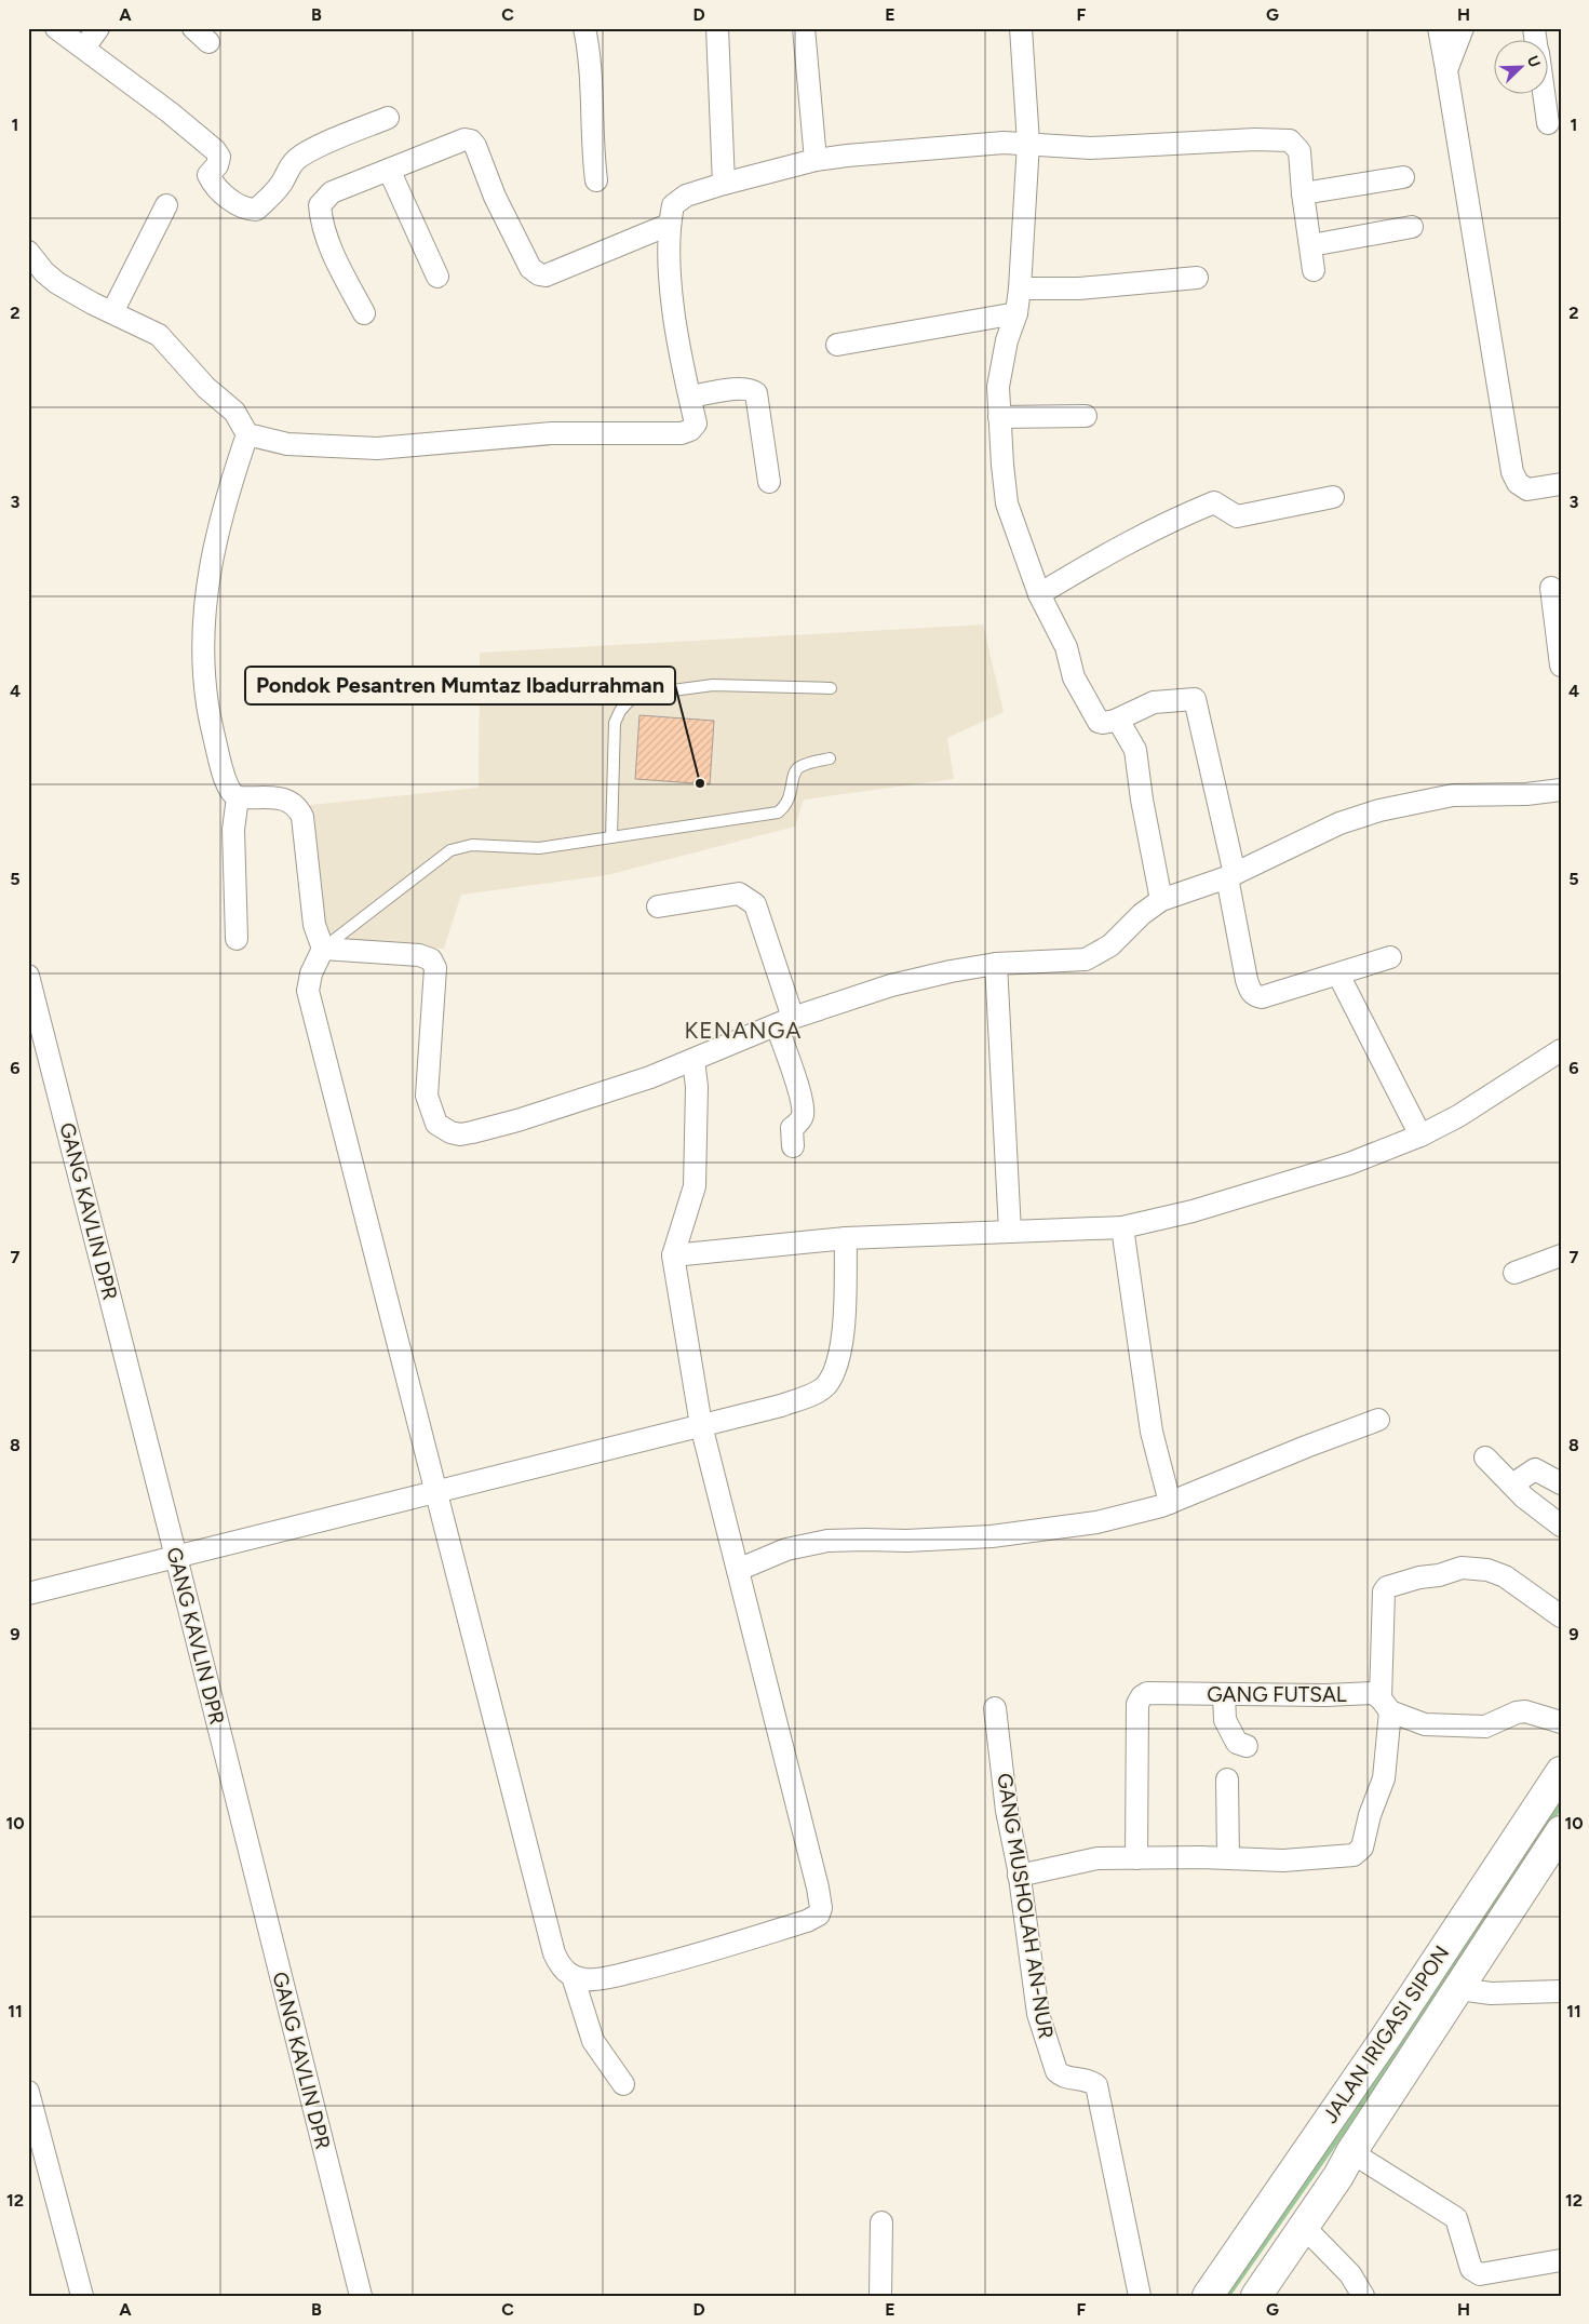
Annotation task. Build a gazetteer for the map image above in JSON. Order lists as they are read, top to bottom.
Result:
{
  "streets": {
    "street": [
      "GANG KAVLIN DPR",
      "GANG FUTSAL",
      "GANG MUSHOLAH AN-NUR",
      "JALAN IRIGASI SIPON"
    ]
  },
  "districts": ["KENANGA"],
  "places": ["Pondok Pesantren Mumtaz Ibadurrahman"],
  "north": "top right",
  "grid": {
    "columns": [
      "A",
      "B",
      "C",
      "D",
      "E",
      "F",
      "G",
      "H"
    ],
    "rows": [
      "1",
      "2",
      "3",
      "4",
      "5",
      "6",
      "7",
      "8",
      "9",
      "10",
      "11",
      "12"
    ]
  }
}
